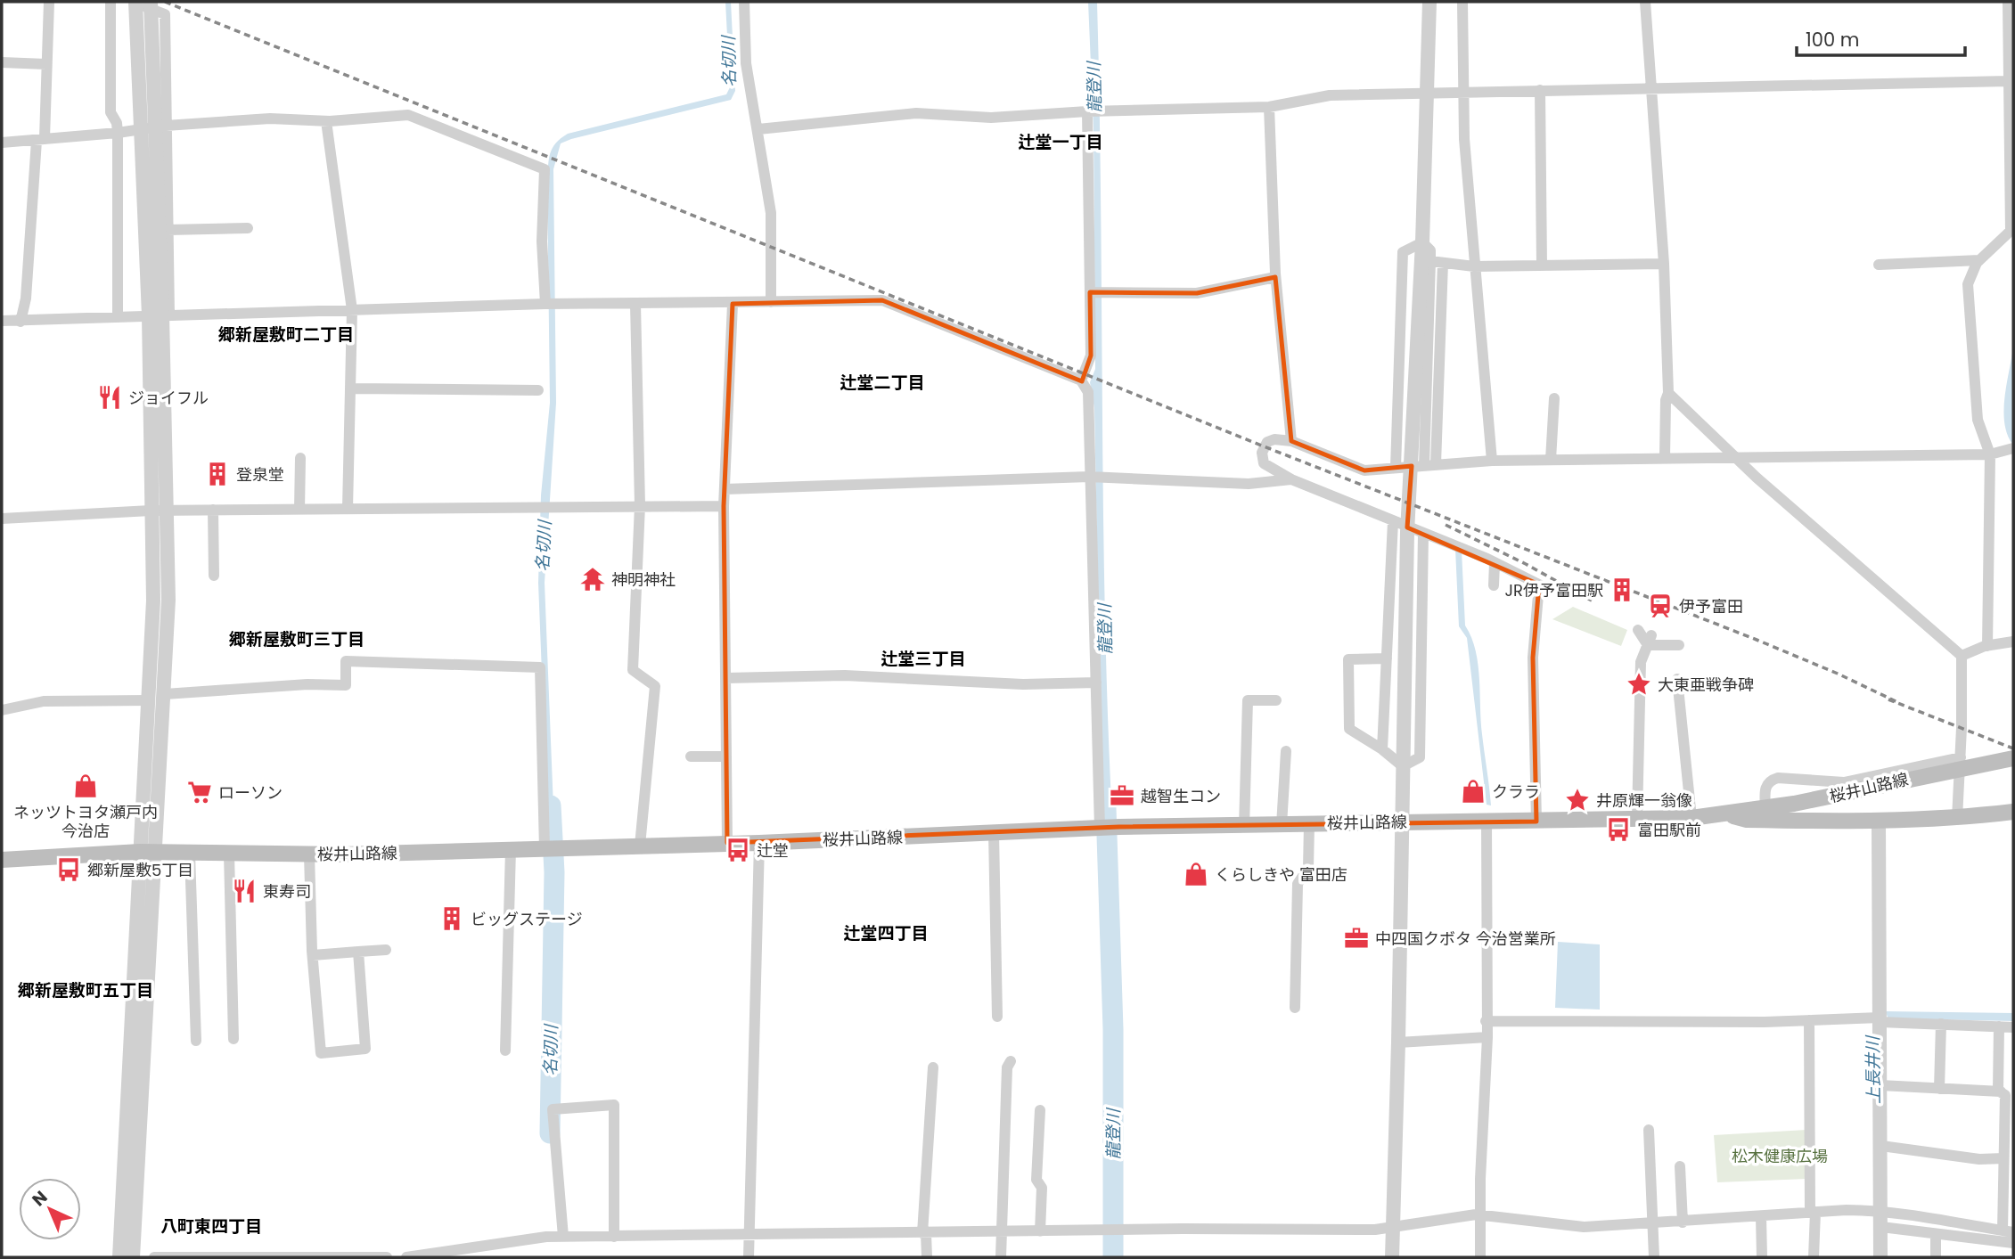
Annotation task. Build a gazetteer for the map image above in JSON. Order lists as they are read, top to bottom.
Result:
{
  "streets": {
    "main road": ["桜井山路線"]
  },
  "districts": [
    "辻堂一丁目",
    "郷新屋敷町二丁目",
    "辻堂二丁目",
    "郷新屋敷町三丁目",
    "辻堂三丁目",
    "辻堂四丁目",
    "郷新屋敷町五丁目",
    "八町東四丁目"
  ],
  "water": ["名切川", "龍登川", "上長井川"],
  "parks": ["松木健康広場"],
  "places": {
    "restaurant": ["ジョイフル", "東寿司"],
    "building": ["登泉堂", "JR伊予富田駅", "ビッグステージ"],
    "temple": ["神明神社"],
    "station": ["伊予富田"],
    "place": ["大東亜戦争碑", "井原輝一翁像"],
    "shop": ["ネッツトヨタ瀬戸内 今治店", "クララ", "くらしきや 富田店"],
    "supermarket": ["ローソン"],
    "office": ["越智生コン", "中四国クボタ 今治営業所"],
    "bus stop": ["富田駅前", "辻堂", "郷新屋敷5丁目"]
  },
  "scale_bar": "100 m",
  "north": "top left"
}
